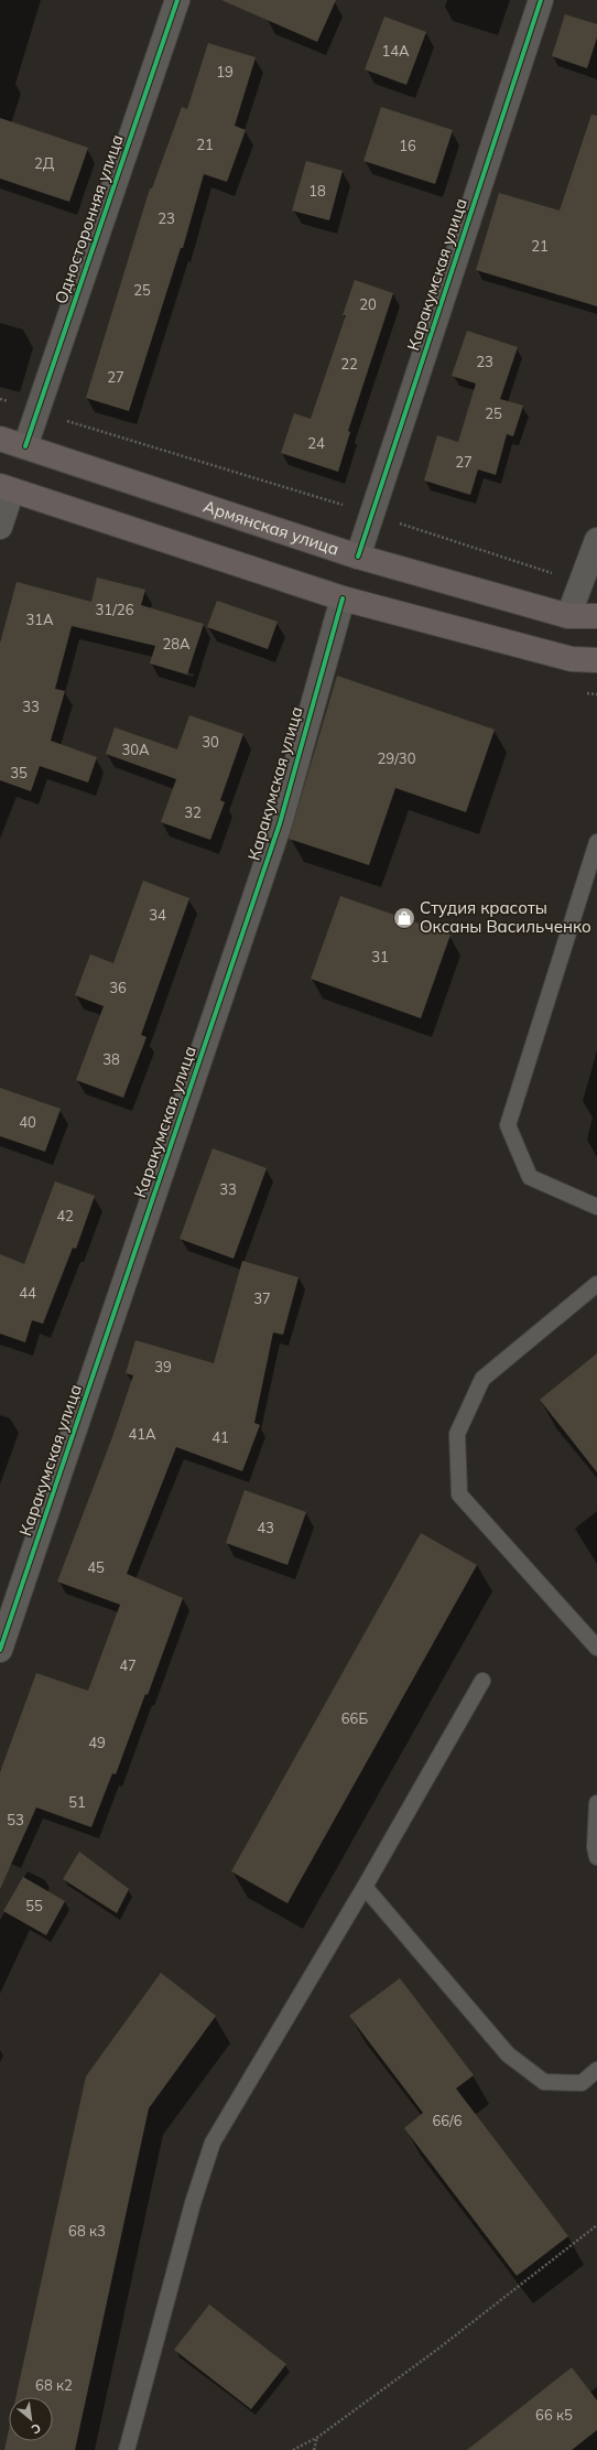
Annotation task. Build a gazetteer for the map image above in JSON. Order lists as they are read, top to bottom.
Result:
{
  "streets": {
    "main road": ["Армянская улица"],
    "street": ["Односторонняя улица", "Каракумская улица"]
  },
  "crossings": [
    ["Односторонняя улица", "Армянская улица"],
    ["Каракумская улица", "Армянская улица"]
  ],
  "places": {
    "shop": ["Студия красоты Оксаны Васильченко"]
  },
  "house_numbers": [
    "14А",
    "19",
    "21",
    "16",
    "2Д",
    "18",
    "23",
    "21",
    "25",
    "20",
    "23",
    "22",
    "27",
    "25",
    "24",
    "27",
    "31/26",
    "31А",
    "28А",
    "33",
    "30",
    "30А",
    "29/30",
    "35",
    "32",
    "34",
    "31",
    "36",
    "38",
    "40",
    "33",
    "42",
    "44",
    "37",
    "39",
    "41А",
    "41",
    "43",
    "45",
    "47",
    "66Б",
    "49",
    "51",
    "53",
    "55",
    "66/6",
    "68 к3",
    "68 к2",
    "66 к5"
  ],
  "north": "bottom right"
}
